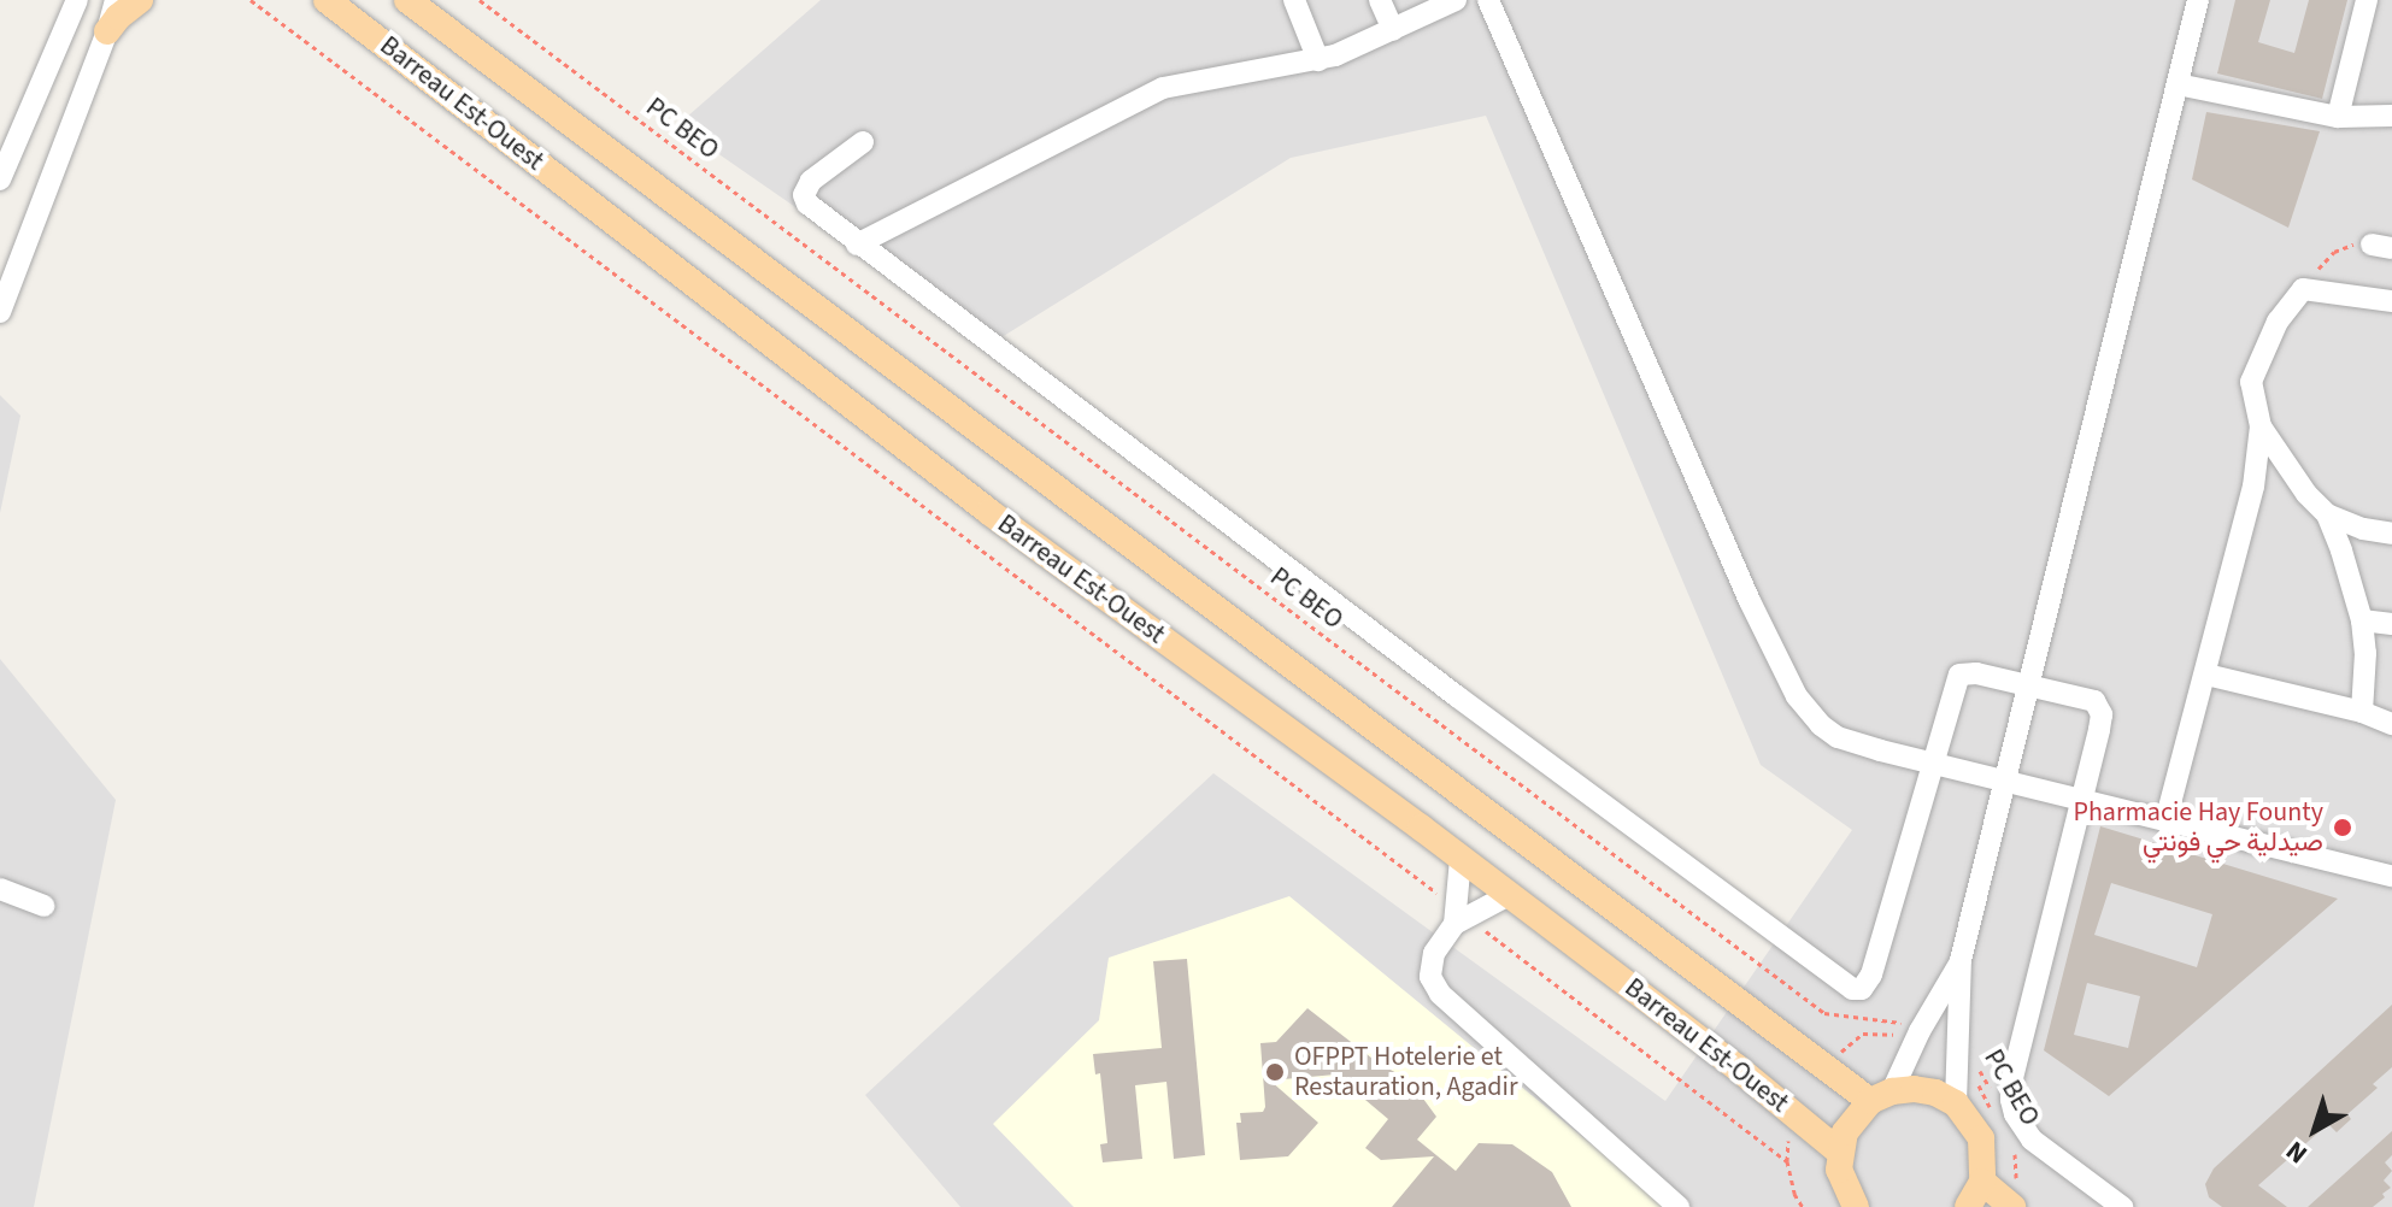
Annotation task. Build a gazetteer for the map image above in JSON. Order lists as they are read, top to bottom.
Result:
{
  "streets": {
    "main road": ["Barreau Est-Ouest"],
    "path": ["PC BEO"]
  },
  "places": ["Pharmacie Hay Founty صيدلية حي فونتي", "OFPPT Hotelerie et Restauration, Agadir"],
  "north": "bottom left"
}
